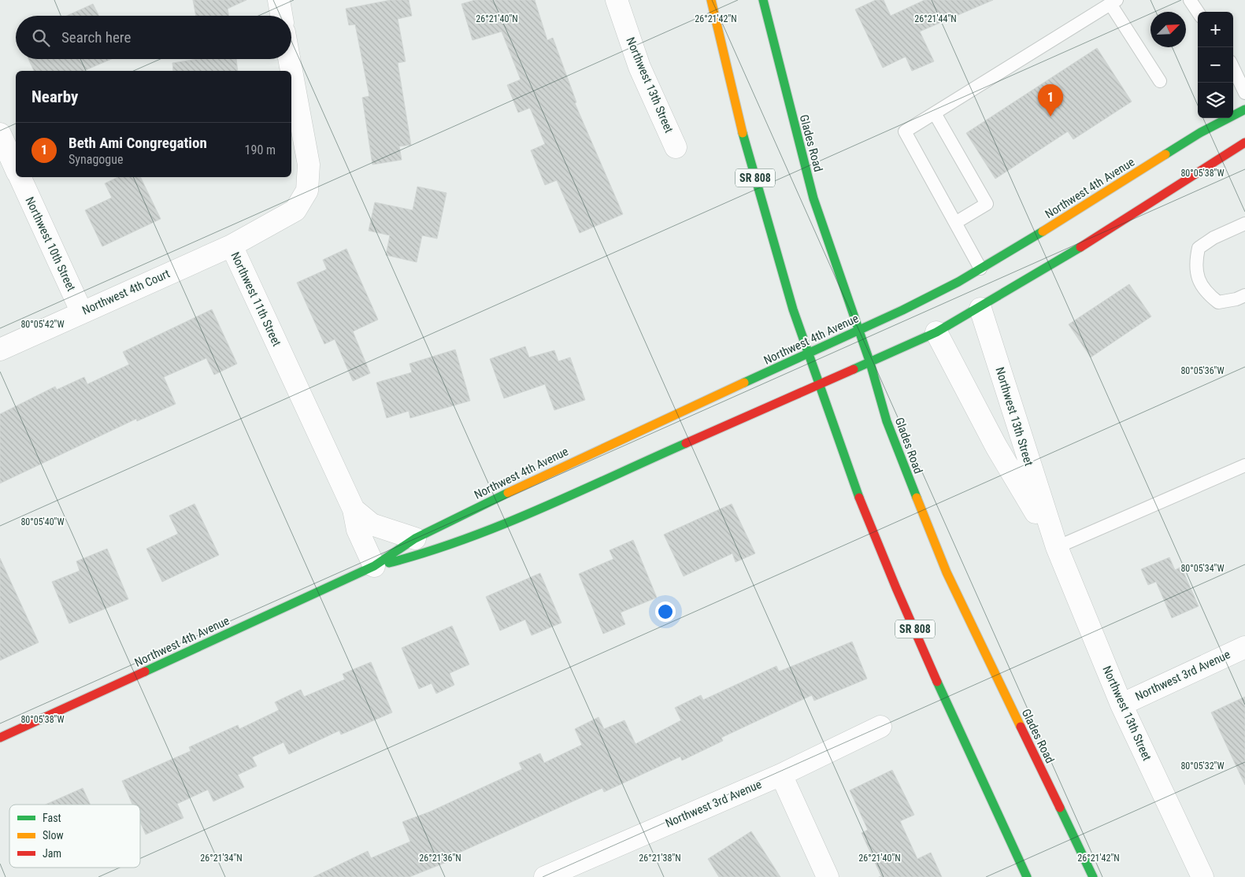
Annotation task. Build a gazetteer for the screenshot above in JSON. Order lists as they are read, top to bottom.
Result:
{
  "streets": {
    "street": [
      "Northwest 13th Street",
      "Glades Road",
      "SR 808",
      "Northwest 4th Avenue",
      "Northwest 10th Street",
      "Northwest 4th Court",
      "Northwest 11th Street",
      "Northwest 3rd Avenue"
    ]
  },
  "crossings": [
    ["Northwest 13th Street", "Northwest 4th Avenue"],
    ["Northwest 13th Street", "Northwest 3rd Avenue"],
    ["Glades Road", "Northwest 4th Avenue"],
    ["SR 808", "Northwest 4th Avenue"],
    ["Northwest 4th Avenue", "Northwest 11th Street"],
    ["Northwest 10th Street", "Northwest 4th Court"],
    ["Northwest 4th Court", "Northwest 11th Street"]
  ],
  "legend": ["Fast", "Slow", "Jam"],
  "north": "top right",
  "page": {
    "map_buttons": ["+", "−"],
    "search": "Search here",
    "heading": "Nearby",
    "pins": "1",
    "list": [
      {
        "mark": "1",
        "name": "Beth Ami Congregation",
        "note": "Synagogue",
        "value": "190 m"
      }
    ]
  },
  "coordinates": [
    "26°21'40\"N",
    "26°21'44\"N",
    "26°21'42\"N",
    "80°05'38\"W",
    "80°05'42\"W",
    "80°05'36\"W",
    "80°05'40\"W",
    "80°05'34\"W",
    "80°05'32\"W",
    "26°21'34\"N",
    "26°21'36\"N",
    "26°21'38\"N"
  ]
}
